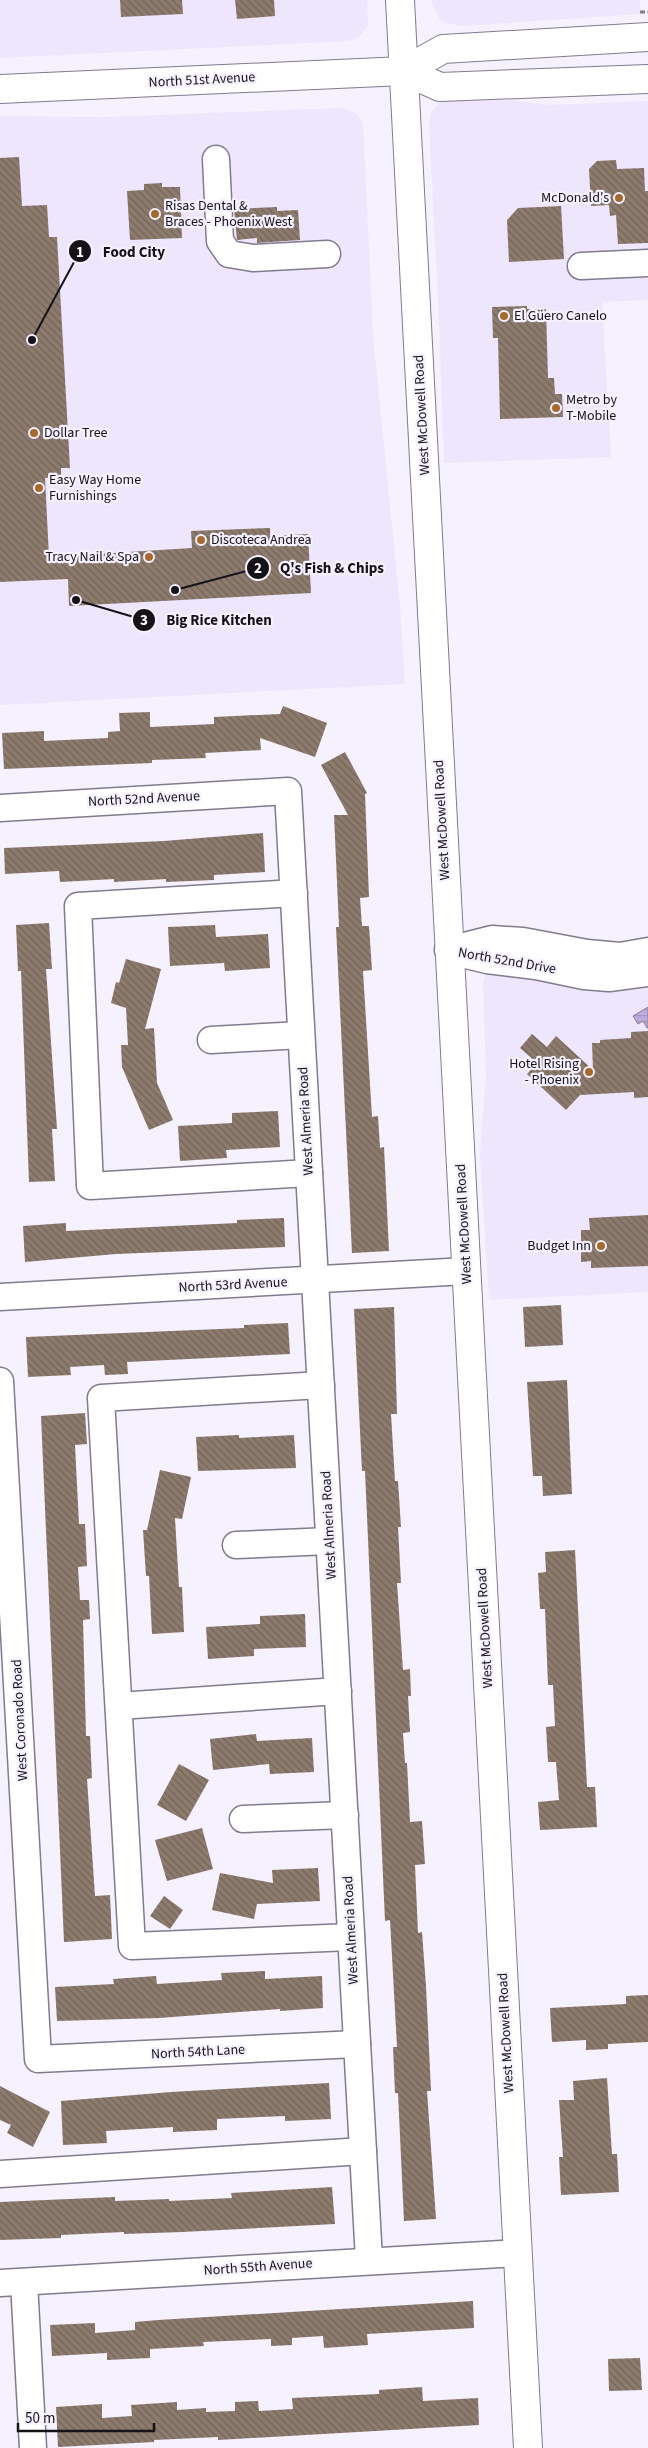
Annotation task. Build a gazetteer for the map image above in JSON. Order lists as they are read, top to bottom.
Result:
{
  "streets": {
    "main road": ["North 51st Avenue", "West McDowell Road"],
    "street": [
      "North 52nd Avenue",
      "North 52nd Drive",
      "West Almeria Road",
      "North 53rd Avenue",
      "West Coronado Road",
      "North 54th Lane",
      "North 55th Avenue"
    ]
  },
  "crossings": [
    ["North 51st Avenue", "West McDowell Road"],
    ["West McDowell Road", "North 52nd Drive"],
    ["West McDowell Road", "North 53rd Avenue"],
    ["West McDowell Road", "North 55th Avenue"],
    ["North 52nd Avenue", "West Almeria Road"],
    ["West Almeria Road", "North 53rd Avenue"],
    ["West Almeria Road", "North 54th Lane"],
    ["West Almeria Road", "North 55th Avenue"],
    ["West Coronado Road", "North 54th Lane"]
  ],
  "places": [
    "McDonald's",
    "Risas Dental & Braces - Phoenix West",
    "El Güero Canelo",
    "Food City",
    "Metro by T-Mobile",
    "Dollar Tree",
    "Easy Way Home Furnishings",
    "Discoteca Andrea",
    "Tracy Nail & Spa",
    "Q's Fish & Chips",
    "Big Rice Kitchen",
    "Hotel Rising - Phoenix",
    "Budget Inn"
  ],
  "scale_bar": "50 m"
}
